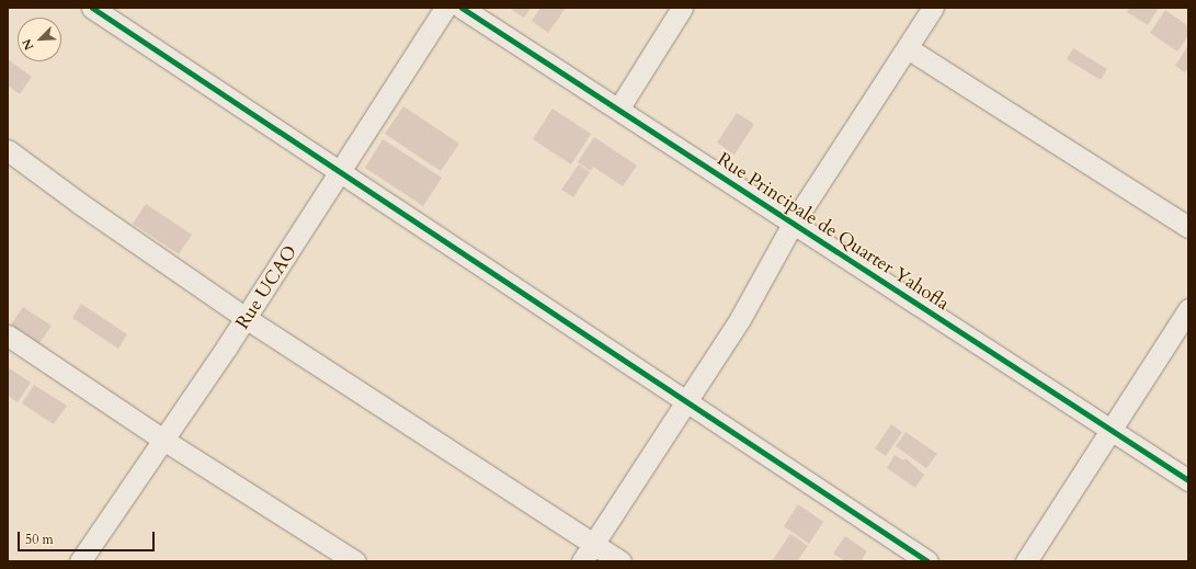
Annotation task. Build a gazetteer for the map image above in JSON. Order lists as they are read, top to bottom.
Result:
{
  "streets": {
    "street": ["Rue Principale de Quarter Yahofla", "Rue UCAO"]
  },
  "scale_bar": "50 m",
  "north": "bottom left"
}
